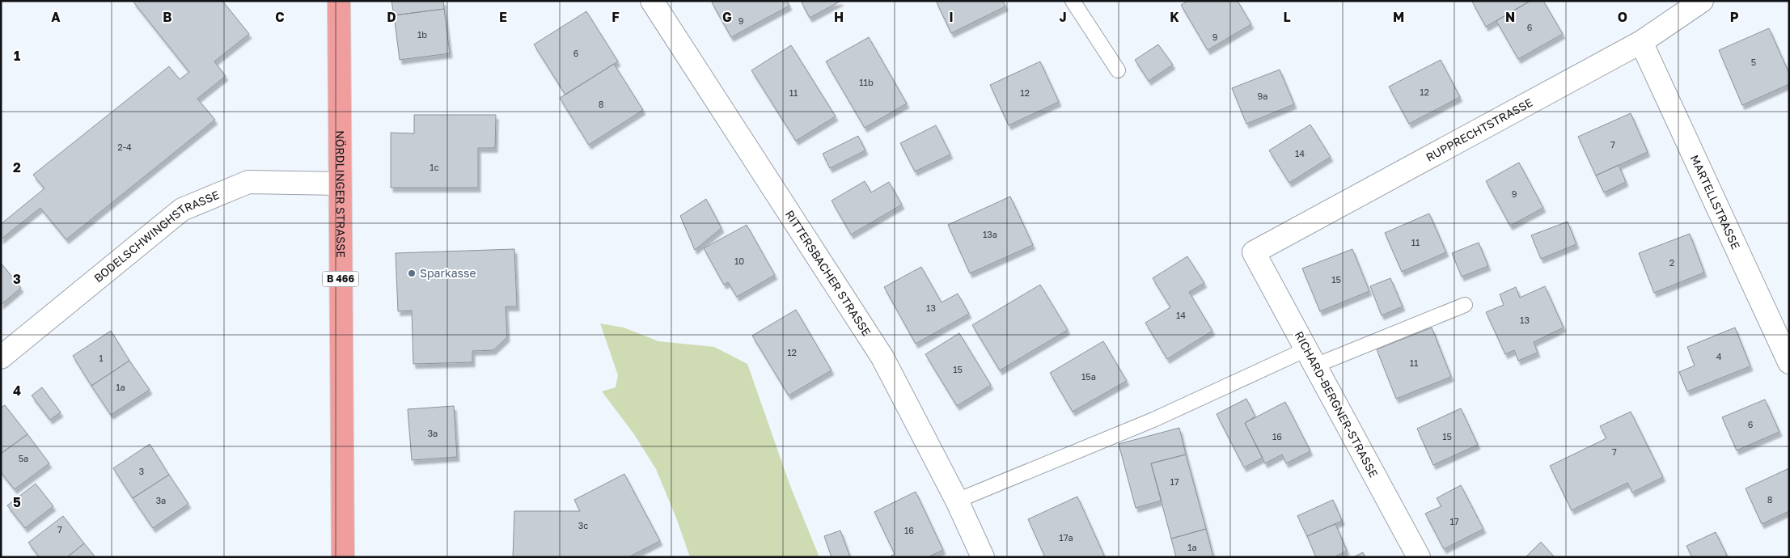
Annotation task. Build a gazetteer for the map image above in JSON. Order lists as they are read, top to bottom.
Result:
{
  "streets": {
    "main road": ["NÖRDLINGER STRASSE", "B 466"],
    "street": [
      "RUPPRECHTSTRASSE",
      "MARTELLSTRASSE",
      "BODELSCHWINGHSTRASSE",
      "RITTERSBACHER STRASSE",
      "RICHARD-BERGNER-STRASSE"
    ]
  },
  "crossings": [
    ["RUPPRECHTSTRASSE", "MARTELLSTRASSE"],
    ["RUPPRECHTSTRASSE", "RICHARD-BERGNER-STRASSE"],
    ["NÖRDLINGER STRASSE", "BODELSCHWINGHSTRASSE"]
  ],
  "places": ["Sparkasse"],
  "house_numbers": [
    "9",
    "6",
    "1b",
    "9",
    "6",
    "5",
    "11b",
    "12",
    "11",
    "12",
    "9a",
    "8",
    "7",
    "2-4",
    "14",
    "1c",
    "9",
    "13a",
    "11",
    "10",
    "2",
    "15",
    "13",
    "14",
    "13",
    "12",
    "4",
    "1",
    "11",
    "15",
    "15a",
    "1a",
    "6",
    "3a",
    "16",
    "15",
    "7",
    "5a",
    "3",
    "17",
    "8",
    "3a",
    "17",
    "3c",
    "7",
    "16",
    "17a",
    "1a"
  ],
  "grid": {
    "columns": [
      "A",
      "B",
      "C",
      "D",
      "E",
      "F",
      "G",
      "H",
      "I",
      "J",
      "K",
      "L",
      "M",
      "N",
      "O",
      "P"
    ],
    "rows": [
      "1",
      "2",
      "3",
      "4",
      "5"
    ]
  }
}
